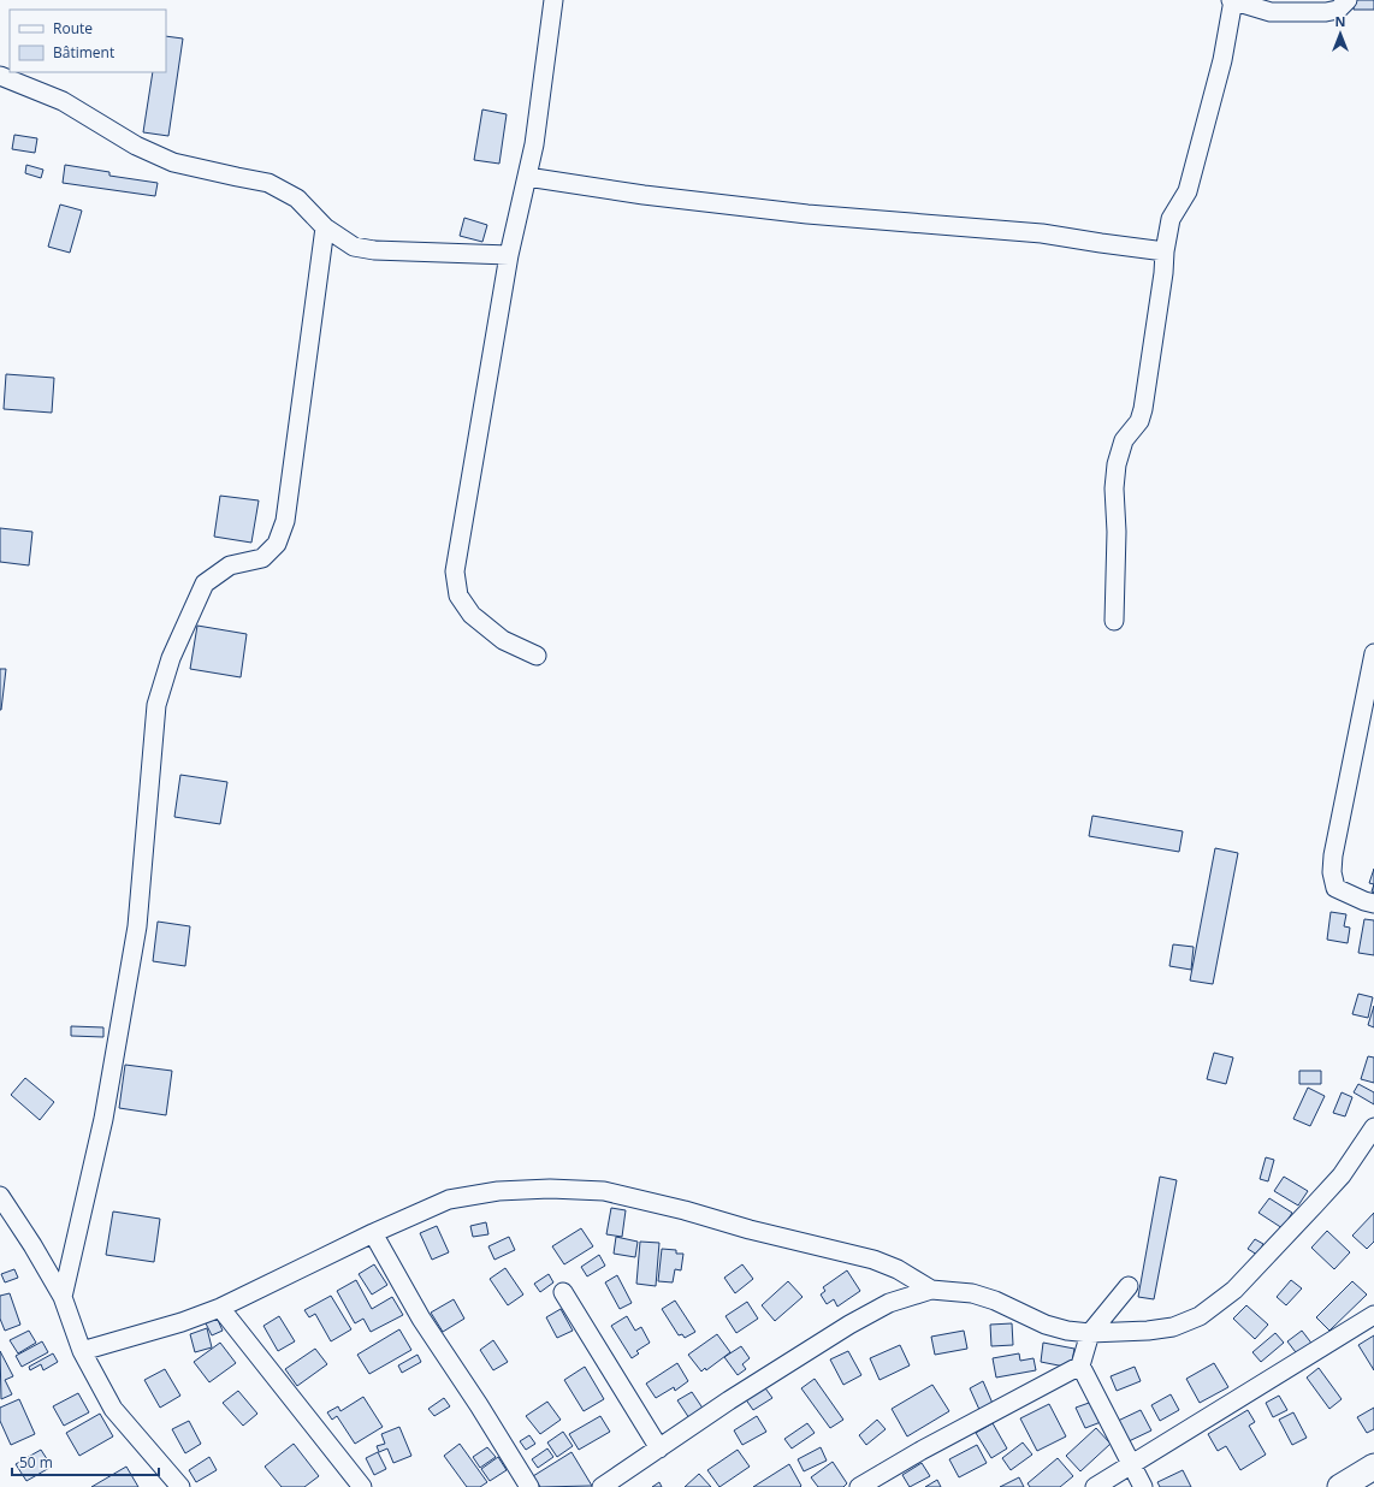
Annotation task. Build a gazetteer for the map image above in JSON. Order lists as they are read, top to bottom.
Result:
{
  "legend": ["Route", "Bâtiment"],
  "scale_bar": "50 m",
  "north": "top"
}
